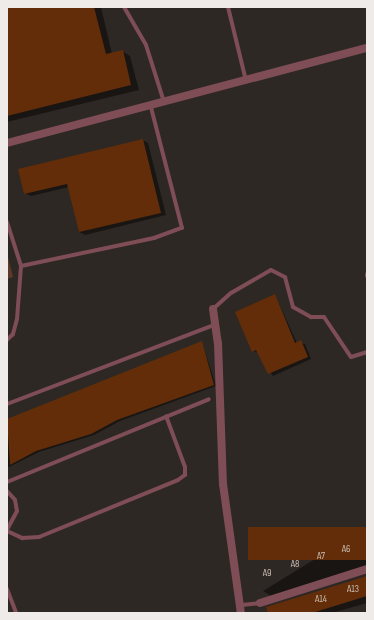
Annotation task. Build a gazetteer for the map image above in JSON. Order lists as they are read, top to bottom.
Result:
{
  "house_numbers": [
    "A6",
    "A7",
    "A8",
    "A9",
    "A13",
    "A14"
  ]
}
